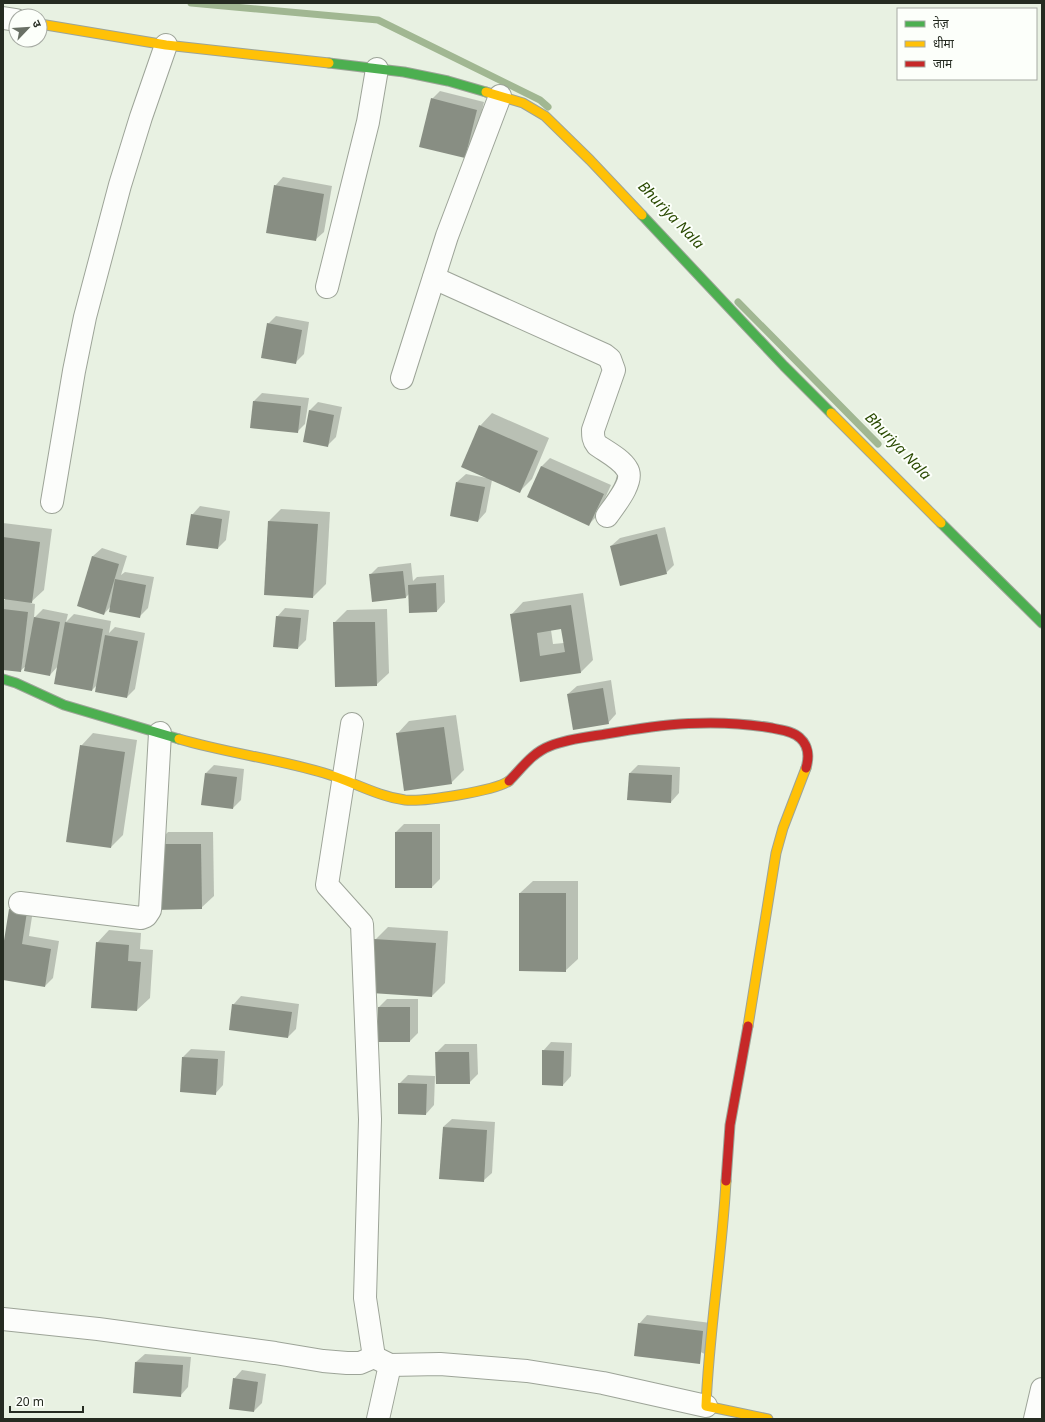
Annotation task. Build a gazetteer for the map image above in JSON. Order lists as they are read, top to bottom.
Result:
{
  "water": ["Bhuriya Nala"],
  "legend": ["तेज़", "धीमा", "जाम"],
  "scale_bar": "20 m",
  "north": "top right"
}
